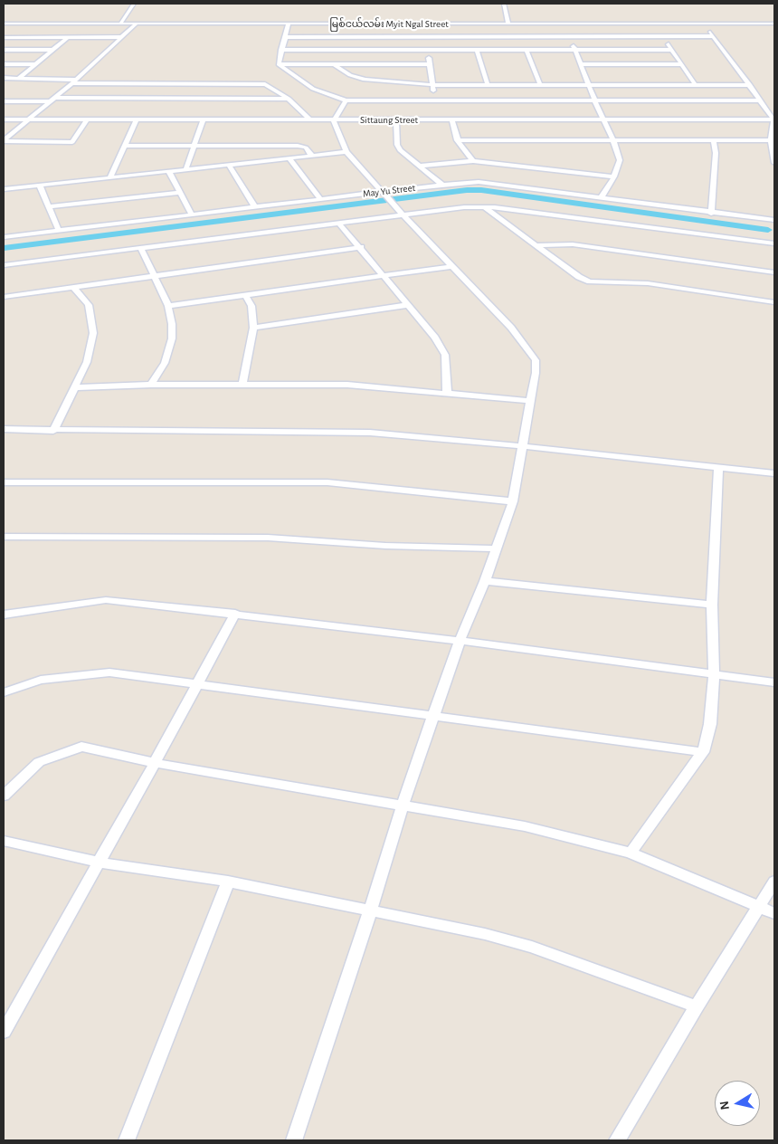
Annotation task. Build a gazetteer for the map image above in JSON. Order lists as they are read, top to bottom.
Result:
{
  "streets": {
    "street": ["မြစ်ငယ်လမ်း Myit Ngal Street", "Sittaung Street", "May Yu Street"]
  },
  "north": "left"
}
